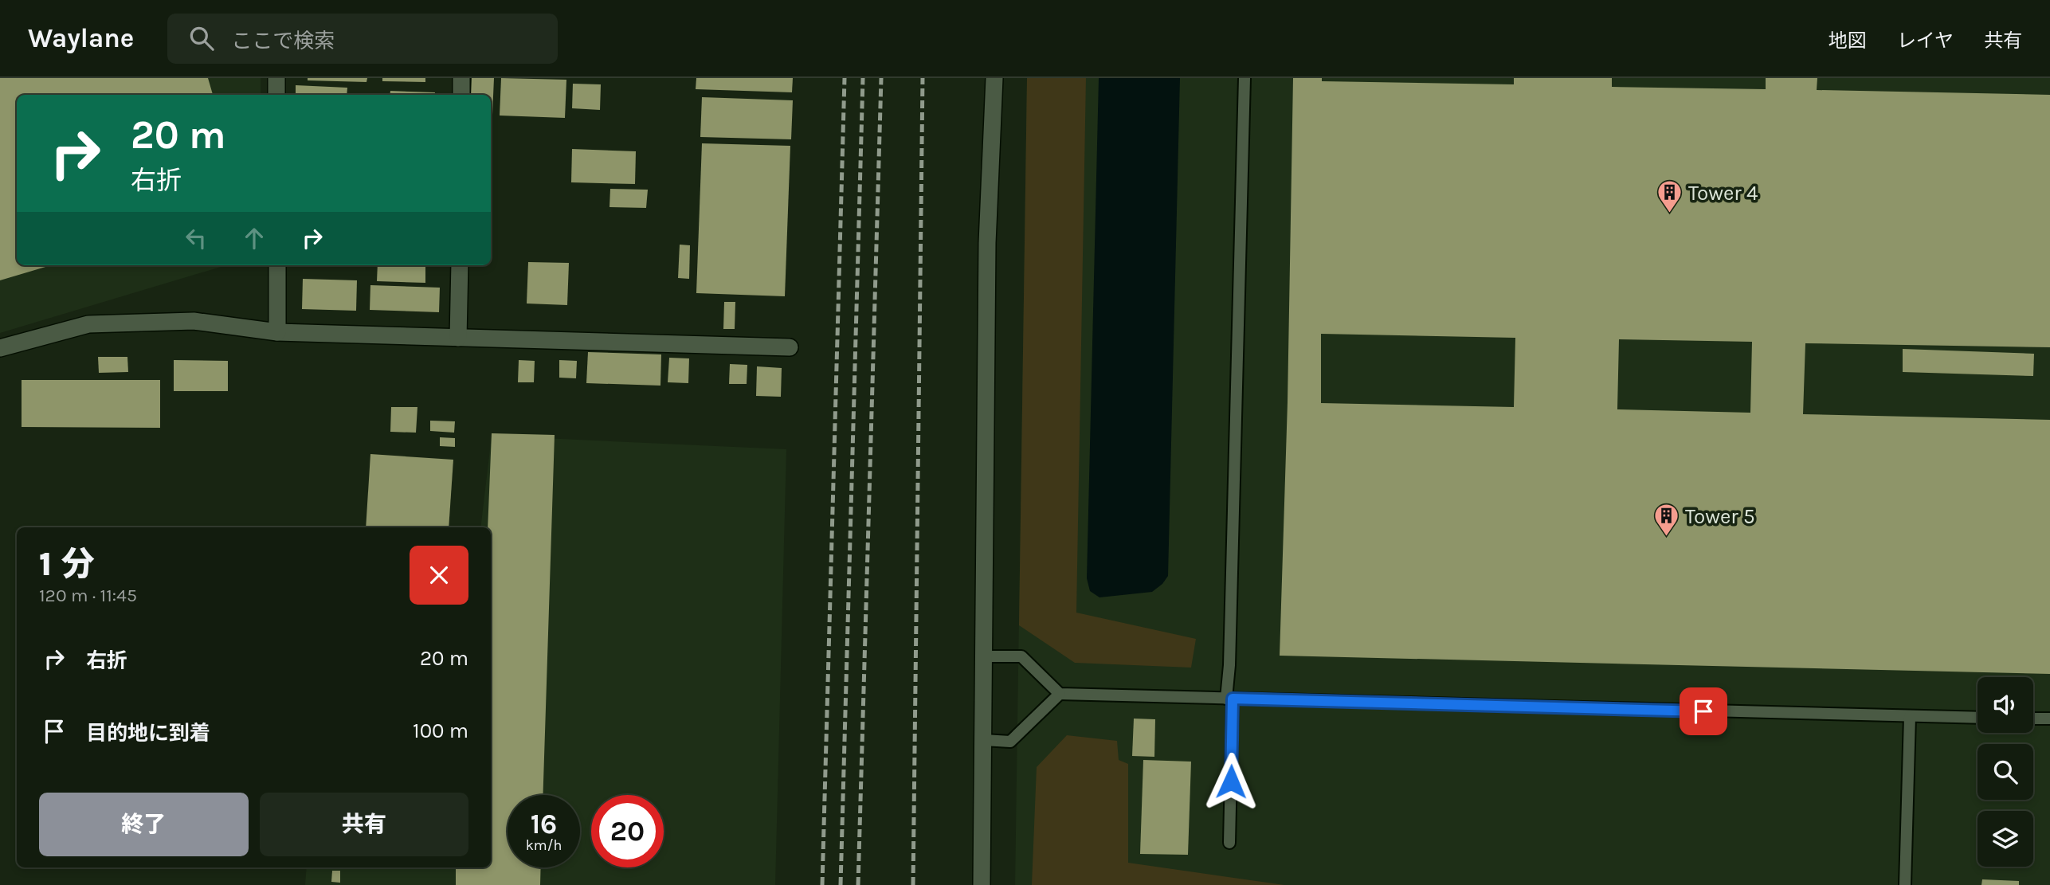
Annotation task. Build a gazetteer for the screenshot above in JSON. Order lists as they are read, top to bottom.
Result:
{
  "places": {
    "building": ["Tower 4", "Tower 5"]
  },
  "page": {
    "header": "Waylane",
    "search": "ここで検索",
    "nav": ["地図", "レイヤ", "共有"],
    "turn": ["20 m", "右折"],
    "heading": ["1 分", "120 m · 11:45"],
    "list": [
      {
        "name": "右折",
        "value": "20 m"
      },
      {
        "name": "目的地に到着",
        "value": "100 m"
      }
    ],
    "buttons": ["終了", "共有"],
    "speed": "16 km/h",
    "limit": "20"
  }
}
